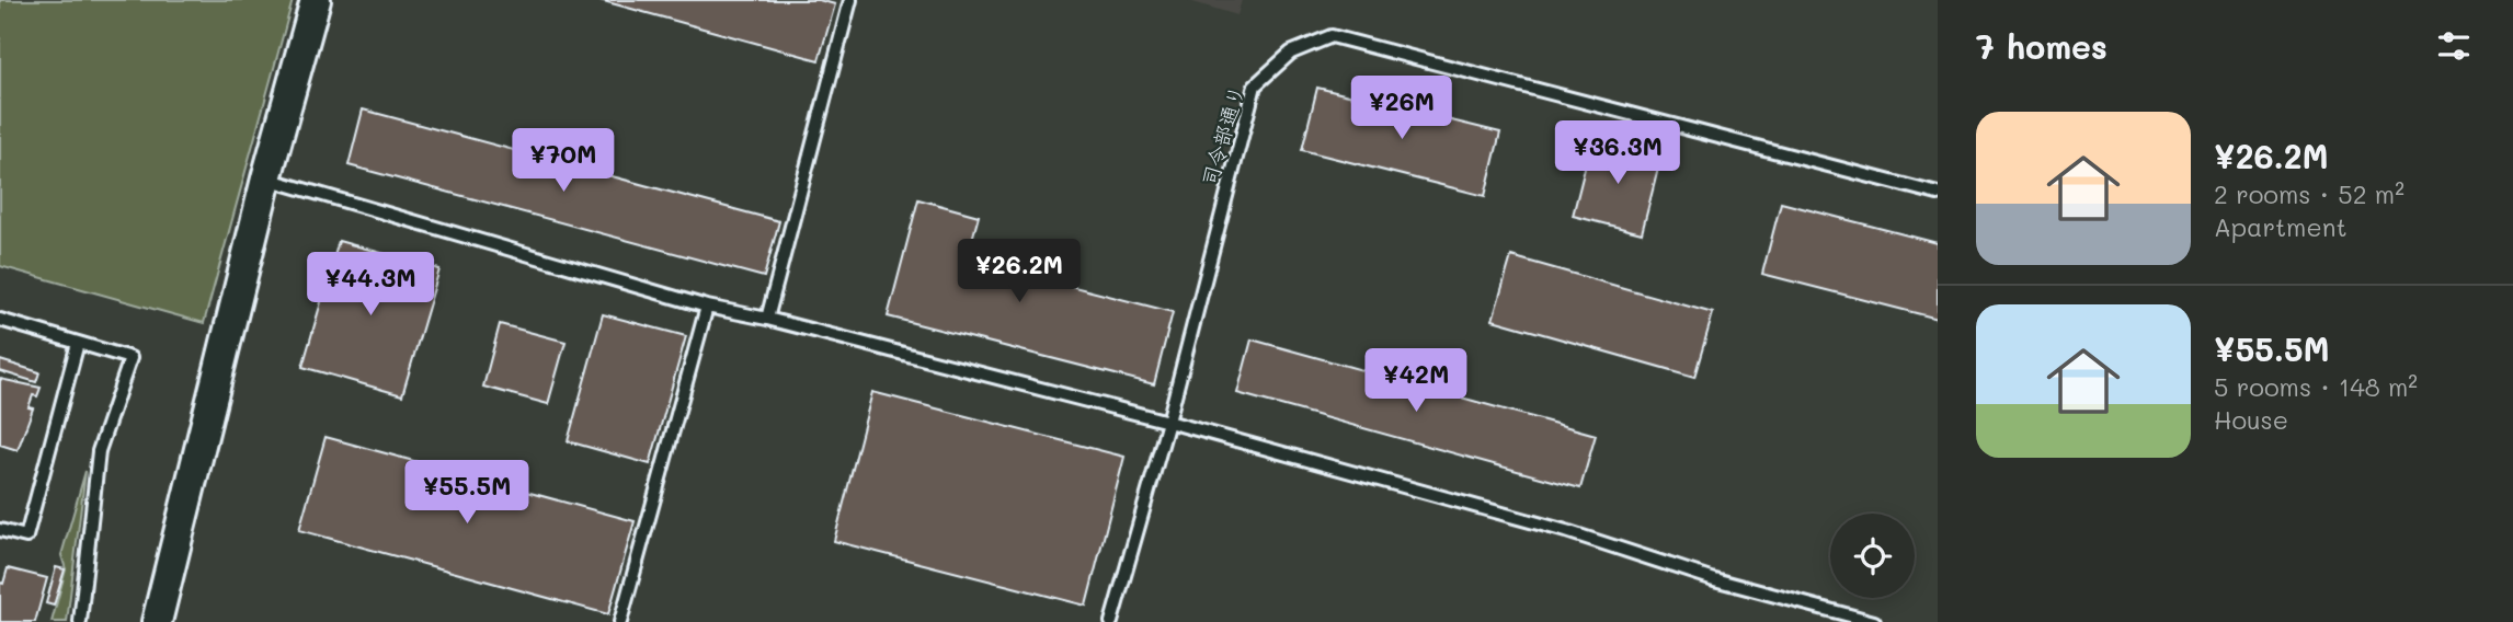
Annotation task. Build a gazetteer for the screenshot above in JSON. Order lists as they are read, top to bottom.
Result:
{
  "streets": {
    "lane": ["司令部通り"]
  },
  "page": {
    "heading": "7 homes",
    "price": [
      "¥26M",
      "¥36.3M",
      "¥70M",
      "¥26.2M",
      "¥44.3M",
      "¥42M",
      "¥55.5M"
    ],
    "list": [
      {
        "name": "¥26.2M",
        "note": "2 rooms · 52 m² · Apartment"
      },
      {
        "name": "¥55.5M",
        "note": "5 rooms · 148 m² · House"
      }
    ]
  }
}
